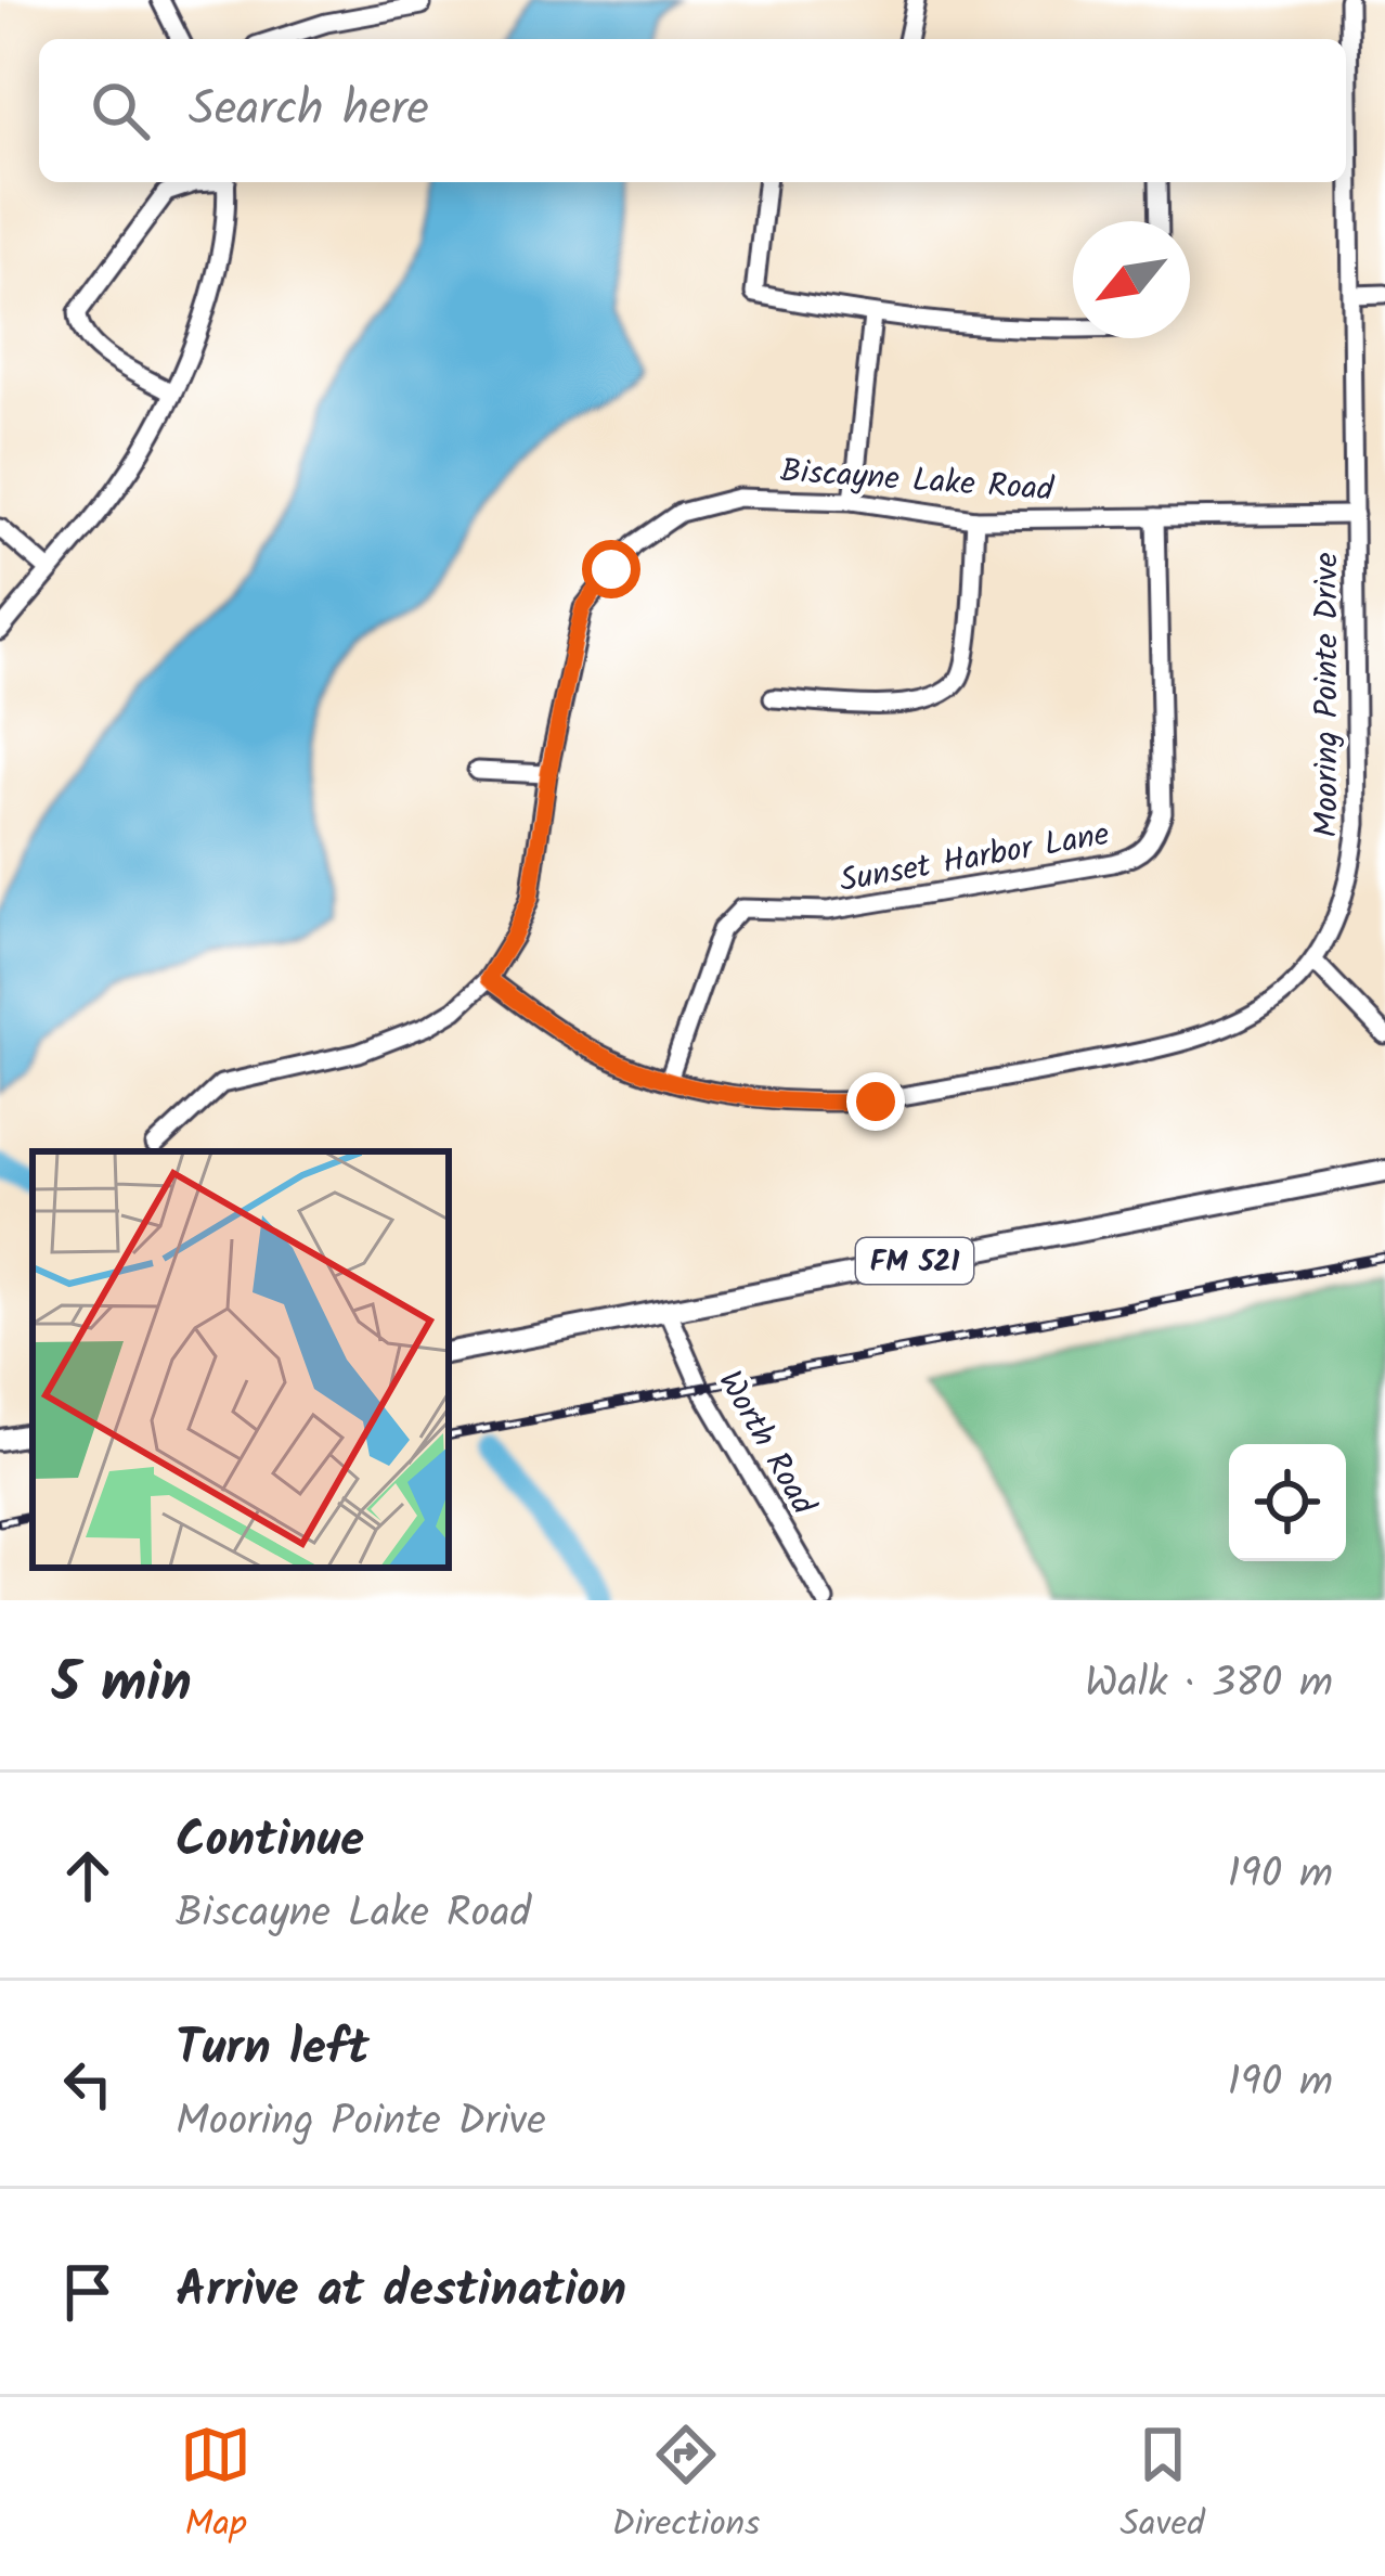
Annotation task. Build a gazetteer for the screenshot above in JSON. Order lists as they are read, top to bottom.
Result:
{
  "streets": {
    "main road": ["FM 521"],
    "street": [
      "Biscayne Lake Road",
      "Mooring Pointe Drive",
      "Sunset Harbor Lane",
      "Worth Road"
    ]
  },
  "crossings": [
    ["Biscayne Lake Road", "Mooring Pointe Drive"],
    ["Biscayne Lake Road", "Sunset Harbor Lane"],
    ["Mooring Pointe Drive", "Sunset Harbor Lane"],
    ["FM 521", "Worth Road"]
  ],
  "north": "bottom left",
  "page": {
    "search": "Search here",
    "heading": ["5 min", "Walk · 380 m"],
    "list": [
      ["Continue", "Biscayne Lake Road", "190 m"],
      ["Turn left", "Mooring Pointe Drive", "190 m"],
      "Arrive at destination"
    ],
    "nav": ["Map", "Directions", "Saved"]
  }
}
